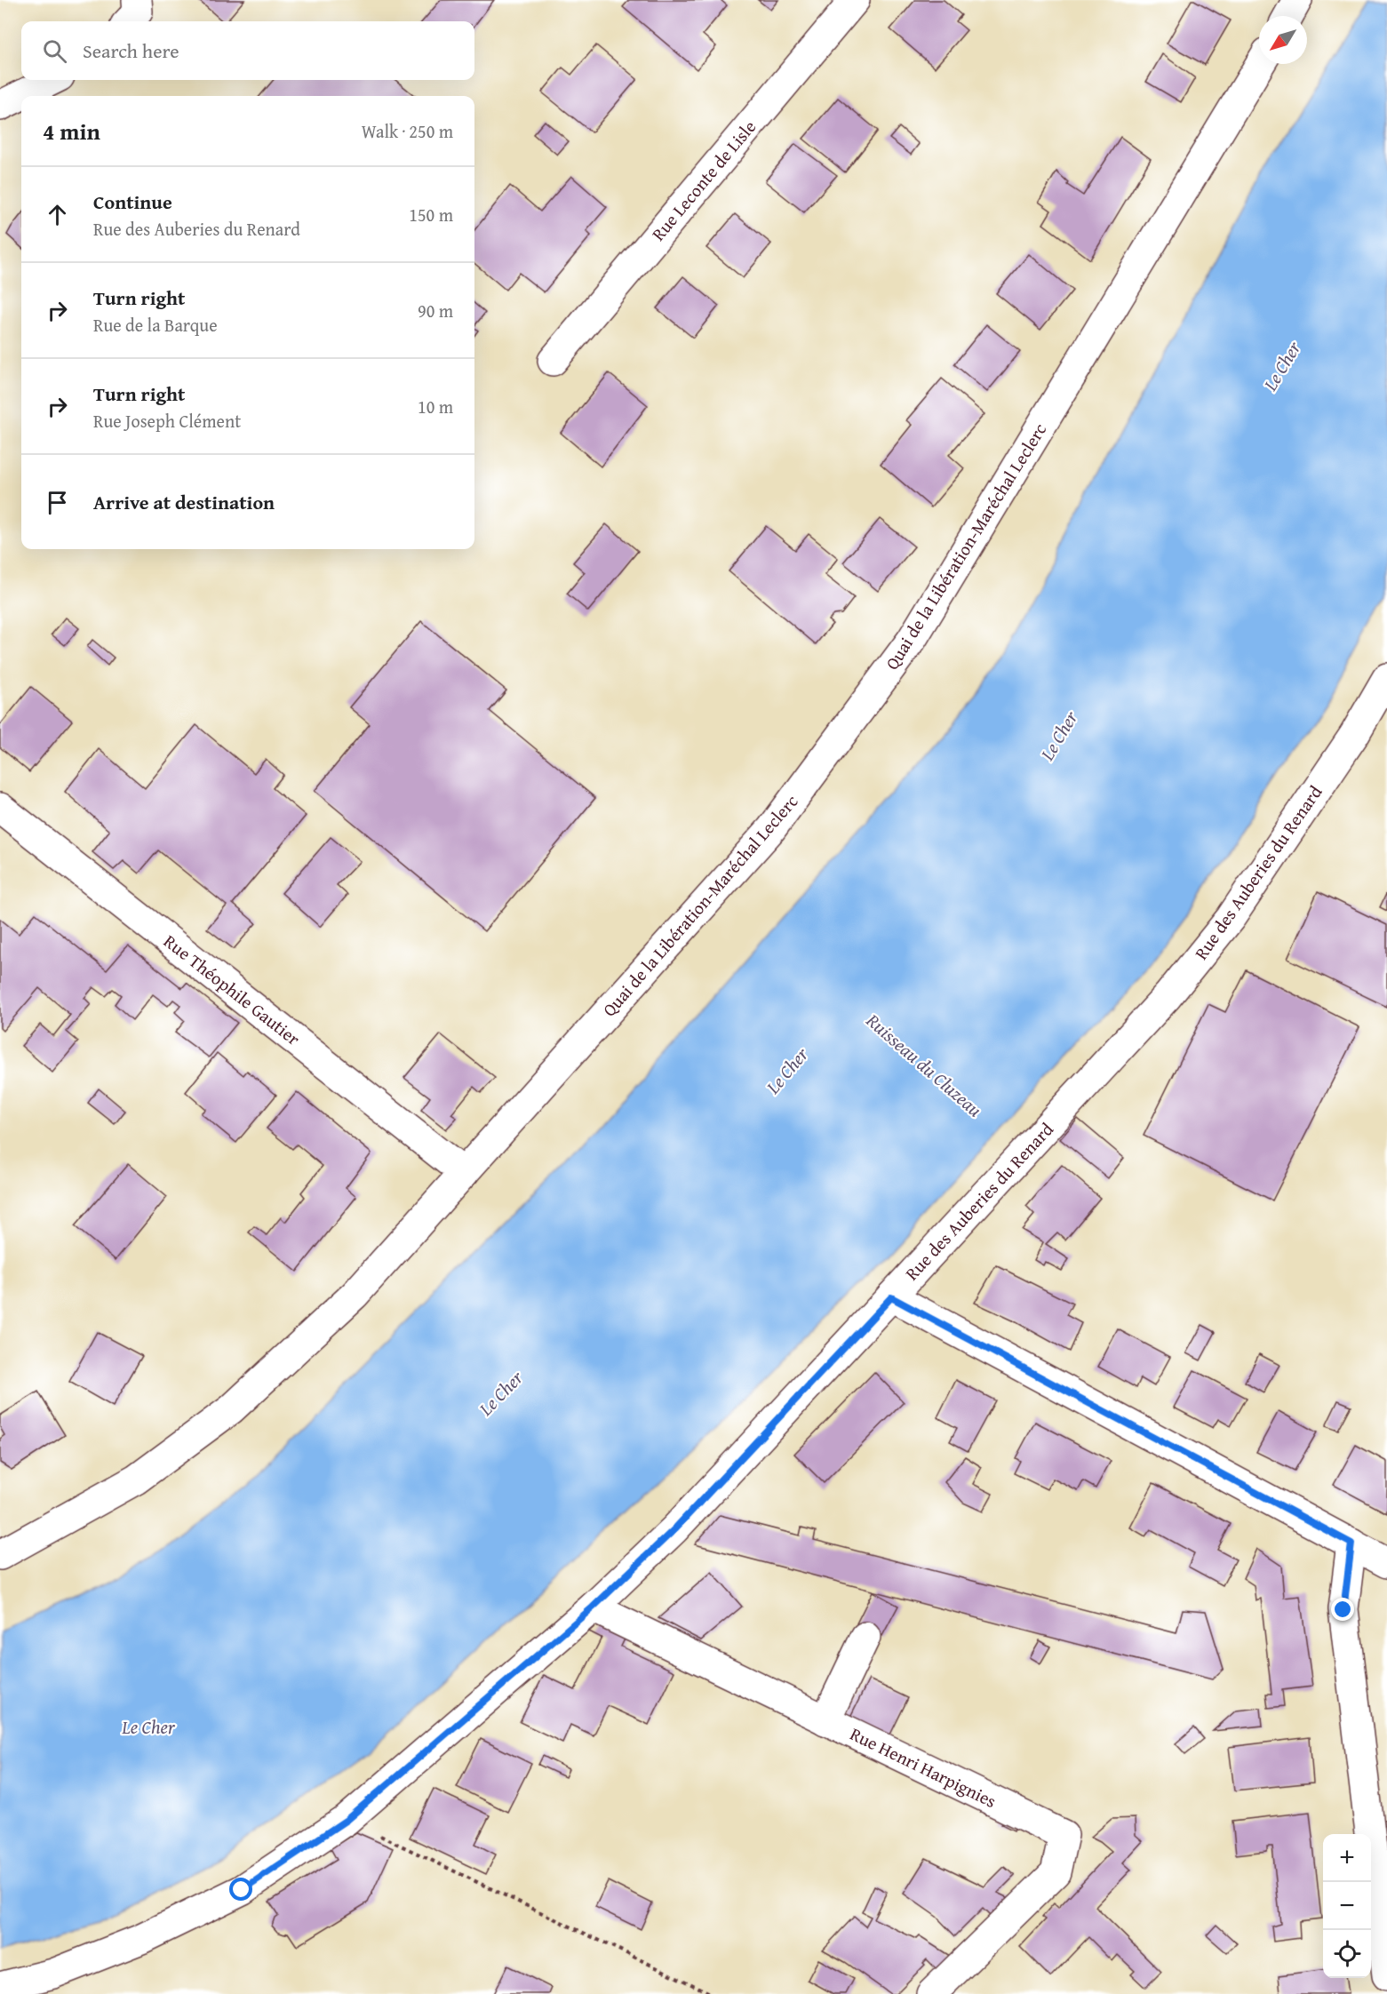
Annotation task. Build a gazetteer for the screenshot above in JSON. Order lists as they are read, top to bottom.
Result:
{
  "streets": {
    "street": [
      "Rue Leconte de Lisle",
      "Quai de la Libération-Maréchal Leclerc",
      "Rue des Auberies du Renard",
      "Rue Théophile Gautier",
      "Rue Henri Harpignies"
    ]
  },
  "crossings": [
    ["Quai de la Libération-Maréchal Leclerc", "Rue Théophile Gautier"],
    ["Rue des Auberies du Renard", "Rue Henri Harpignies"]
  ],
  "water": ["Le Cher", "Ruisseau du Cluzeau"],
  "north": "bottom left",
  "page": {
    "search": "Search here",
    "heading": ["4 min", "Walk · 250 m"],
    "list": [
      ["Continue", "Rue des Auberies du Renard", "150 m"],
      ["Turn right", "Rue de la Barque", "90 m"],
      ["Turn right", "Rue Joseph Clément", "10 m"],
      "Arrive at destination"
    ],
    "map_buttons": ["+", "−"]
  }
}
